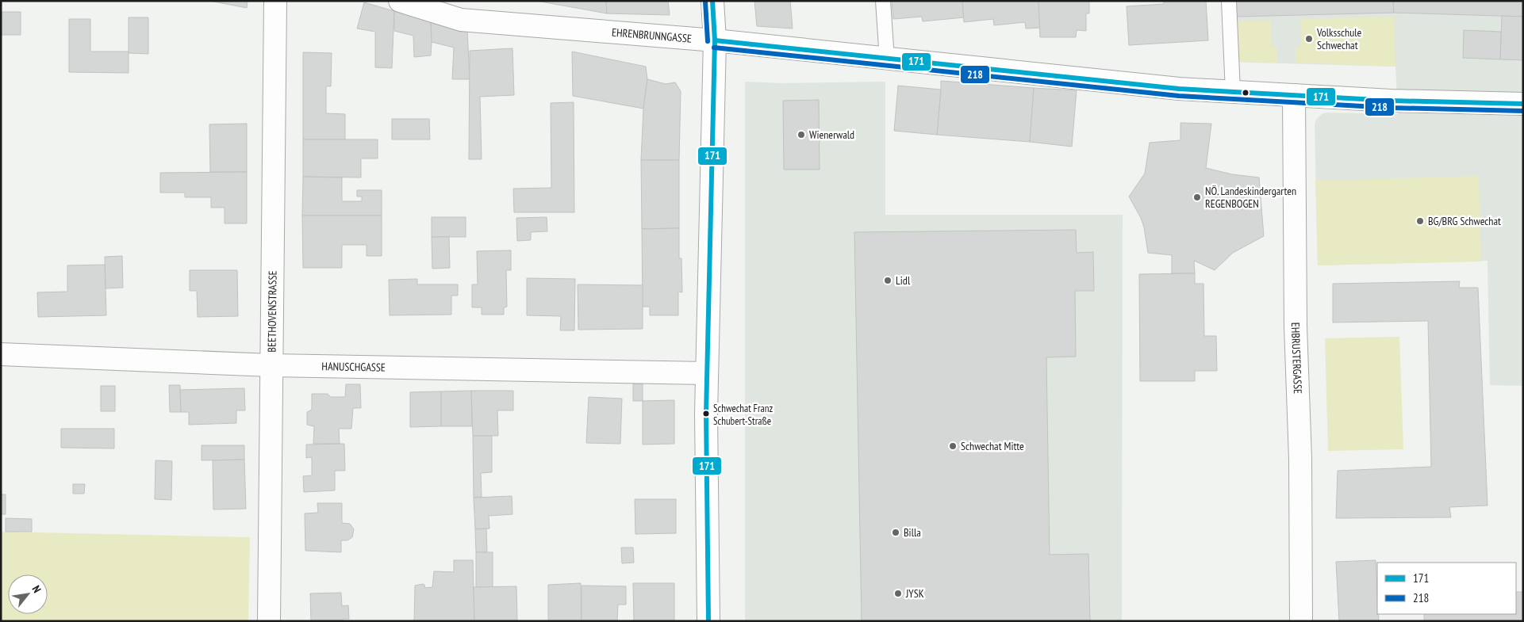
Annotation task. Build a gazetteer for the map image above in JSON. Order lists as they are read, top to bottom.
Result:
{
  "streets": {
    "street": [
      "EHRENBRUNNGASSE",
      "BEETHOVENSTRASSE",
      "EHBRUSTERGASSE",
      "HANUSCHGASSE"
    ]
  },
  "crossings": [
    ["EHRENBRUNNGASSE", "EHBRUSTERGASSE"],
    ["BEETHOVENSTRASSE", "HANUSCHGASSE"]
  ],
  "places": [
    "Volksschule Schwechat",
    "Wienerwald",
    "NÖ. Landeskindergarten REGENBOGEN",
    "BG/BRG Schwechat",
    "Lidl",
    "Schwechat Franz Schubert-Straße",
    "Schwechat Mitte",
    "Billa",
    "JYSK"
  ],
  "lines": ["transit line 171", "transit line 218"],
  "legend": ["171", "218"],
  "north": "top right"
}
